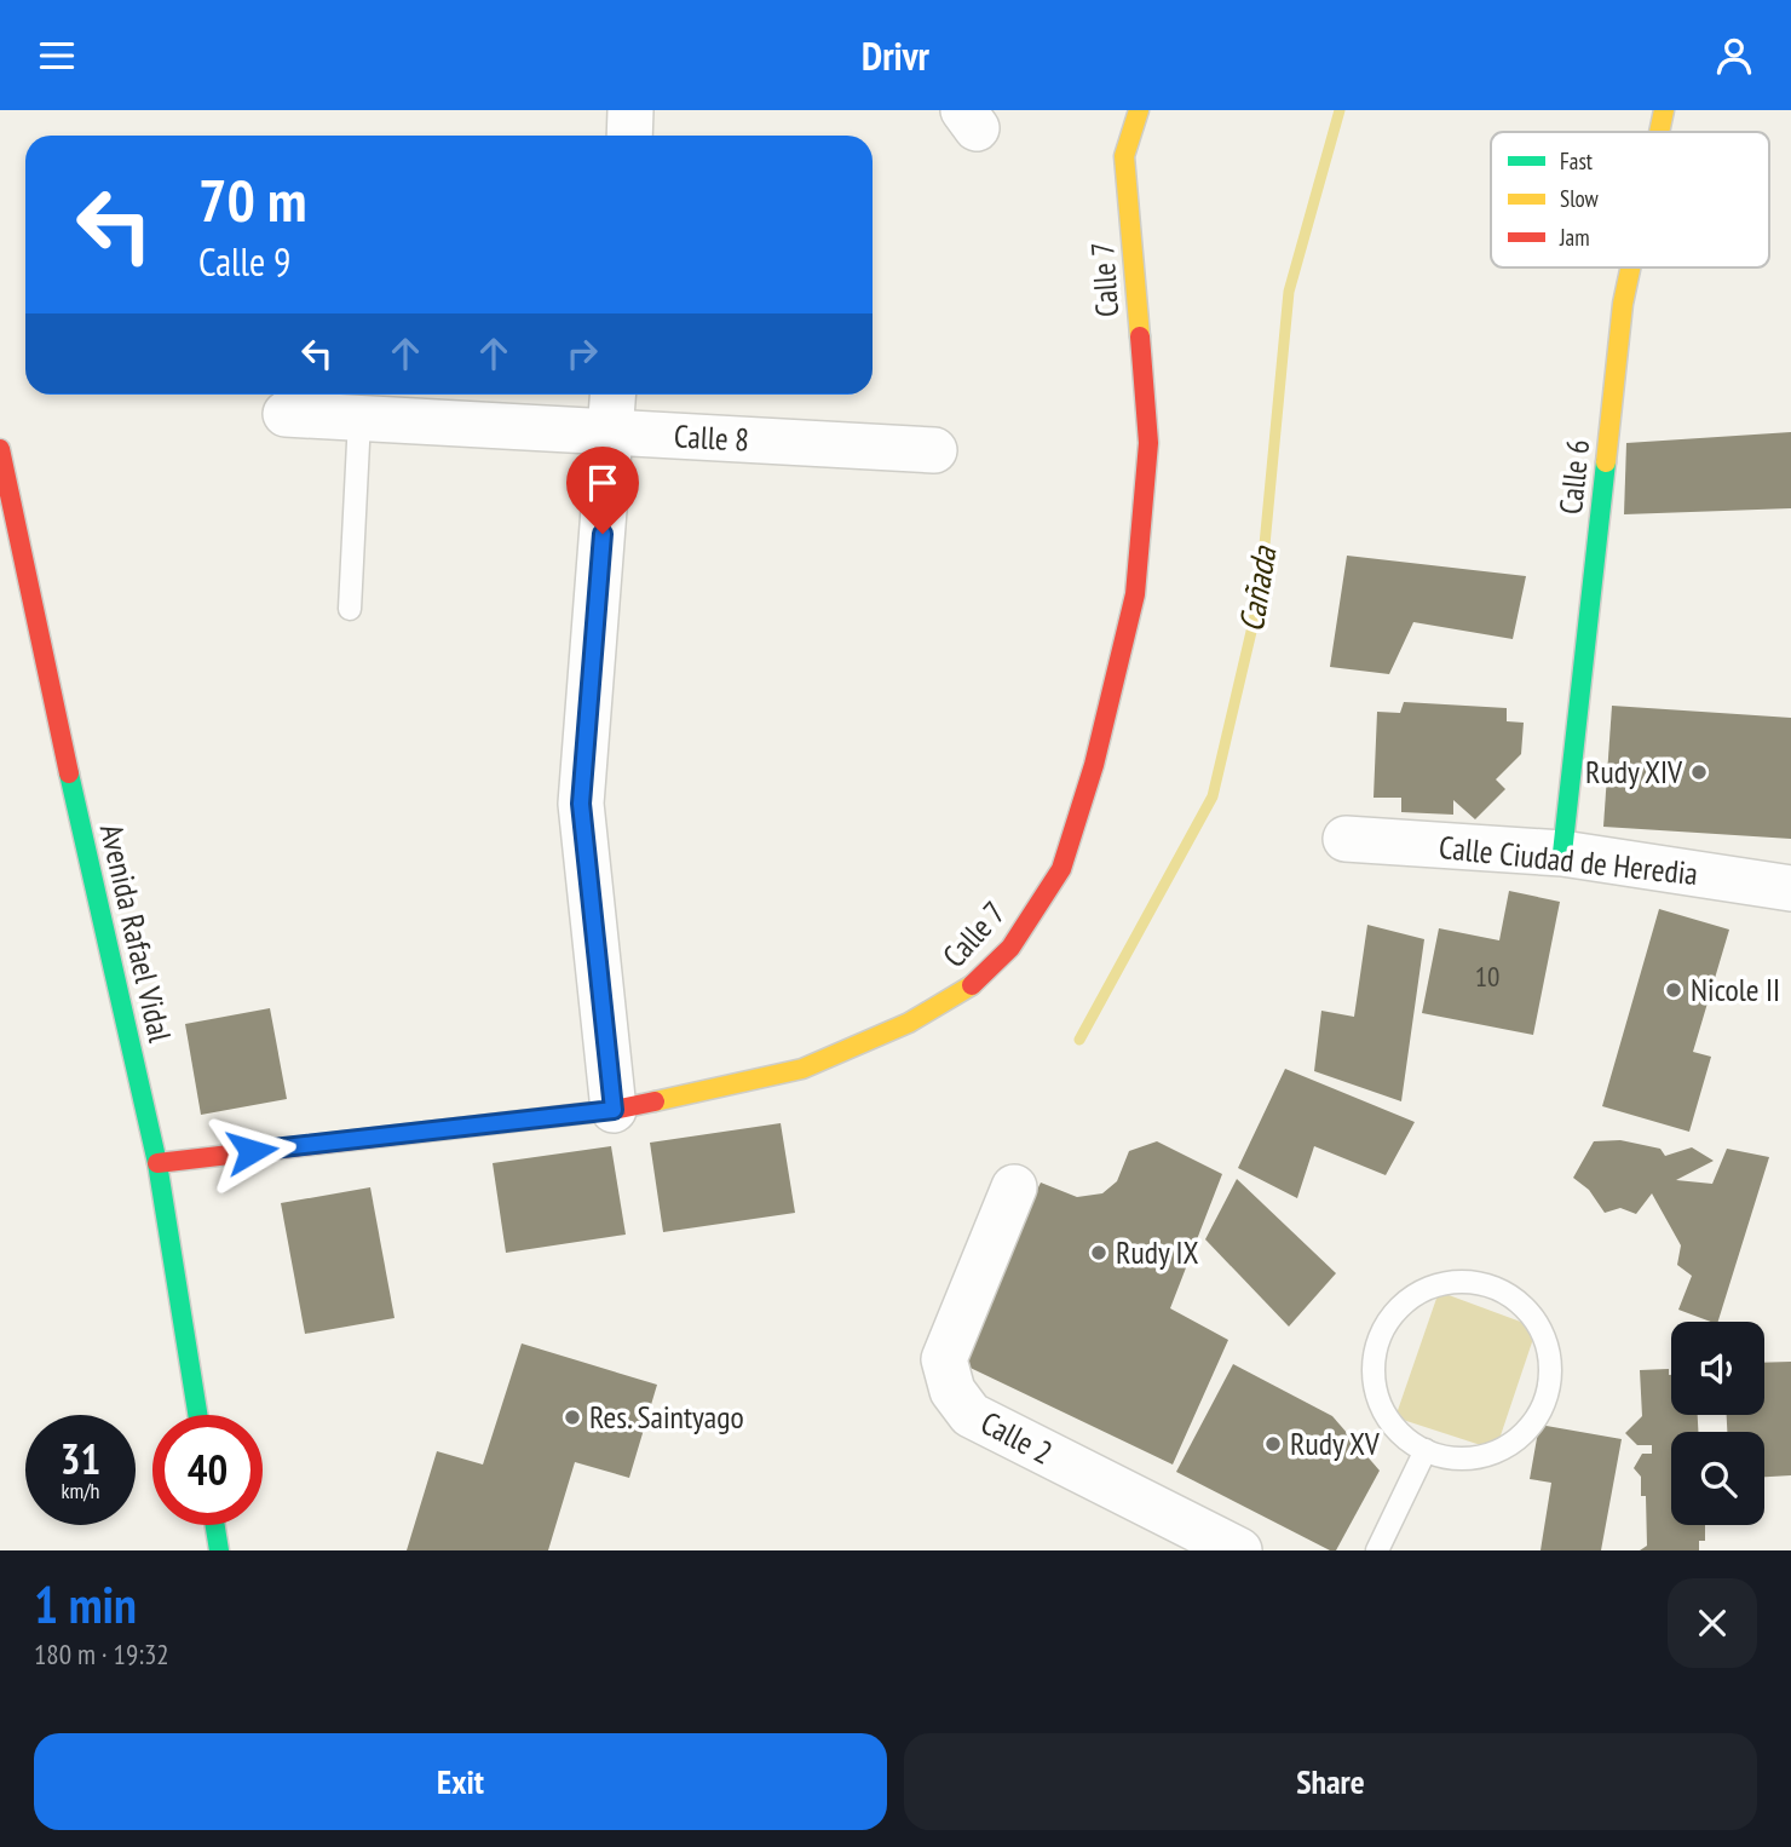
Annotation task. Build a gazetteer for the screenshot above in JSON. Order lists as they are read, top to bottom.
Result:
{
  "streets": {
    "street": [
      "Calle 7",
      "Calle 8",
      "Calle 6",
      "Calle Ciudad de Heredia",
      "Avenida Rafael Vidal",
      "Calle 2"
    ]
  },
  "crossings": [
    ["Calle 7", "Avenida Rafael Vidal"],
    ["Calle 6", "Calle Ciudad de Heredia"]
  ],
  "water": ["Cañada"],
  "places": [
    "Rudy XIV",
    "Nicole II",
    "Rudy IX",
    "Res. Saintyago",
    "Rudy XV"
  ],
  "house_numbers": ["10"],
  "legend": ["Fast", "Slow", "Jam"],
  "page": {
    "header": "Drivr",
    "turn": ["70 m", "Calle 9"],
    "speed": "31 km/h",
    "limit": "40",
    "heading": ["1 min", "180 m · 19:32"],
    "buttons": ["Exit", "Share"]
  }
}
